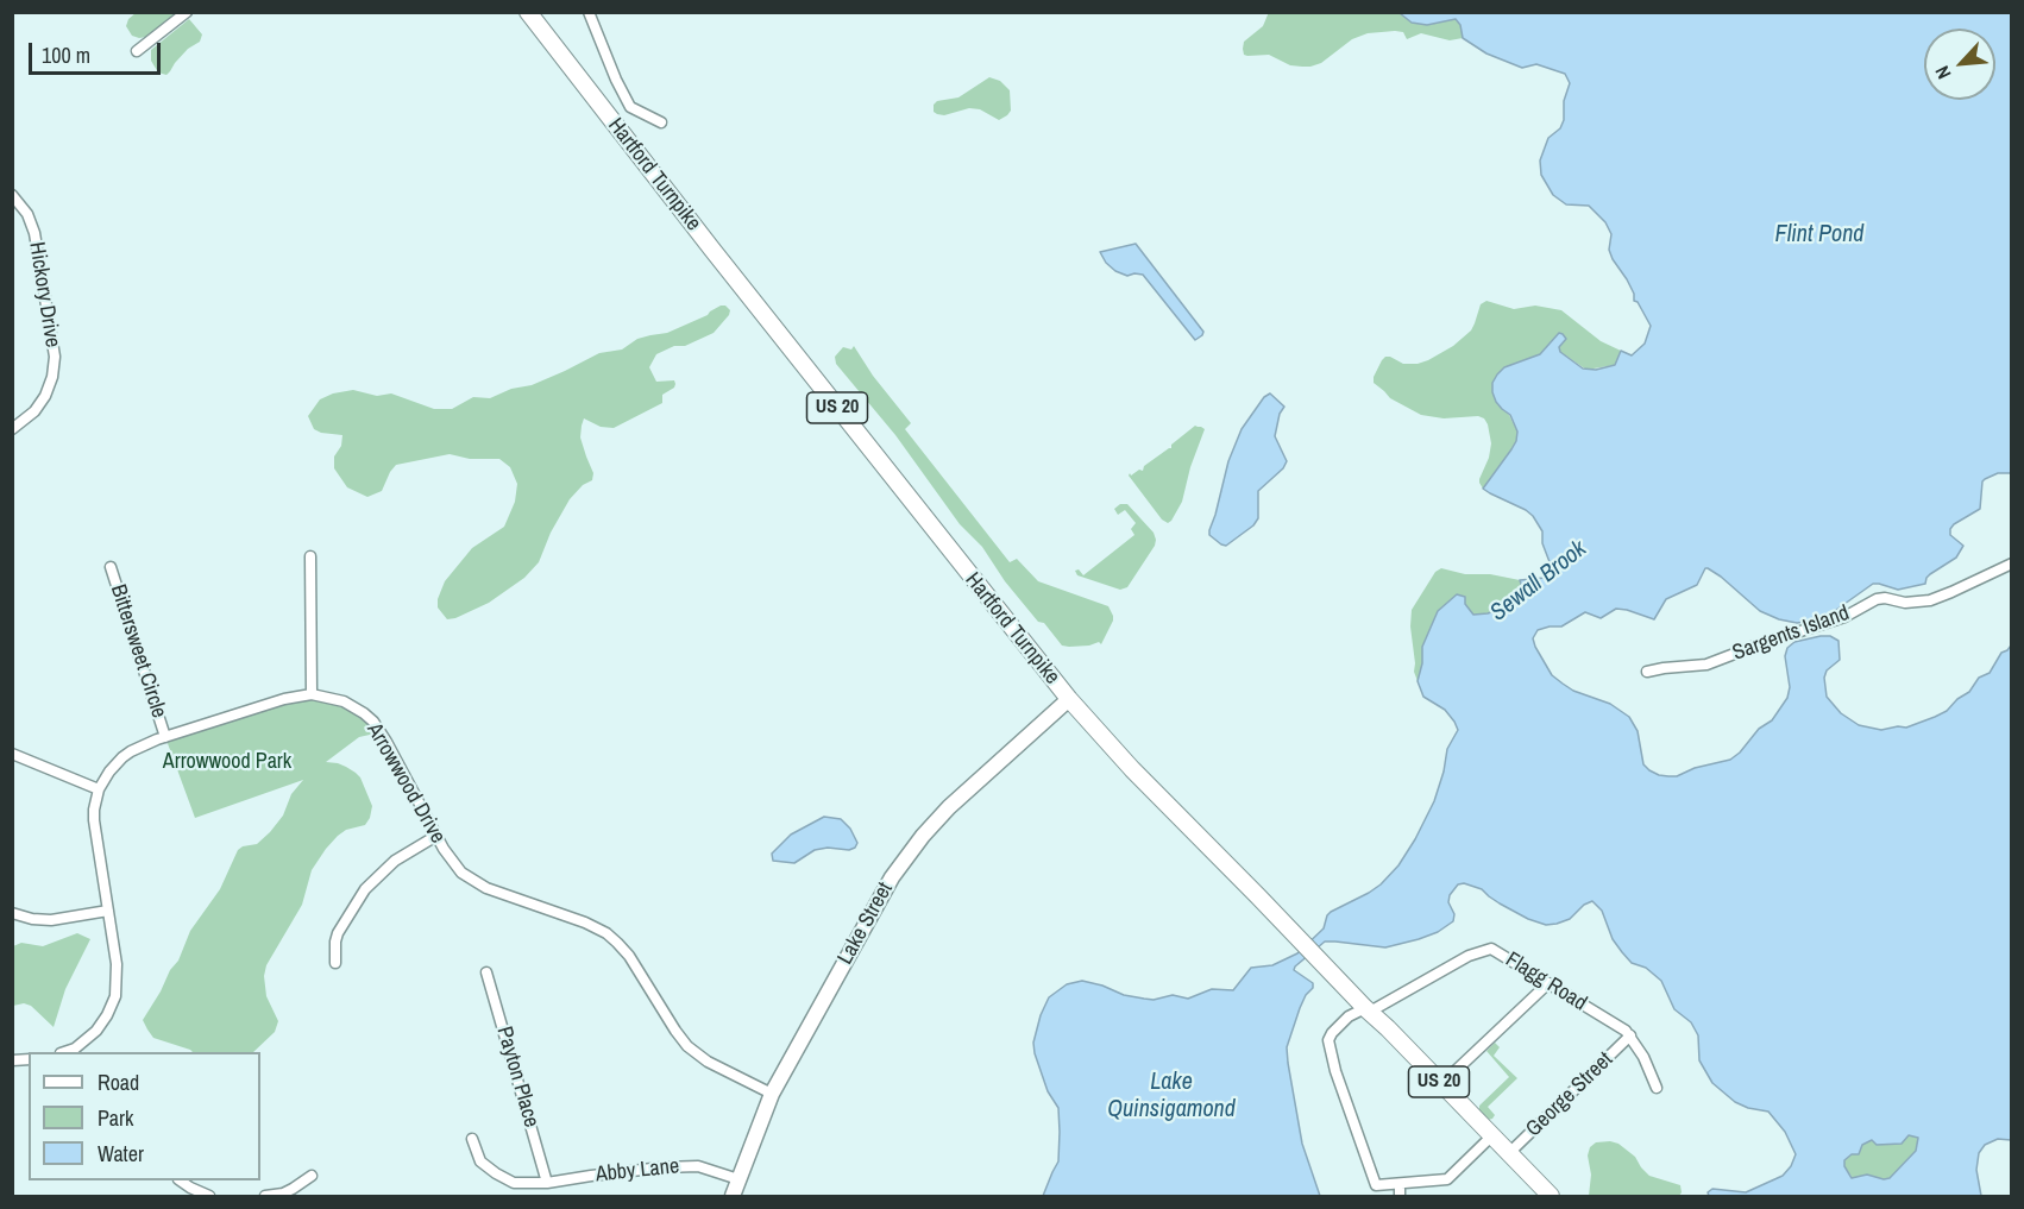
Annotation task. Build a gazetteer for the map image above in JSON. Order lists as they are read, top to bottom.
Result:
{
  "streets": {
    "main road": ["Hartford Turnpike", "US 20", "Lake Street"],
    "street": [
      "Hickory Drive",
      "Sargents Island",
      "Bittersweet Circle",
      "Arrowwood Drive",
      "Flagg Road",
      "Payton Place",
      "George Street",
      "Abby Lane"
    ]
  },
  "crossings": [
    ["Hartford Turnpike", "Lake Street"],
    ["Hartford Turnpike", "Flagg Road"],
    ["Hartford Turnpike", "George Street"],
    ["Bittersweet Circle", "Arrowwood Drive"],
    ["Arrowwood Drive", "Lake Street"],
    ["Lake Street", "Abby Lane"],
    ["Flagg Road", "George Street"],
    ["Payton Place", "Abby Lane"]
  ],
  "water": ["Flint Pond", "Sewall Brook", "Lake Quinsigamond"],
  "parks": ["Arrowwood Park"],
  "legend": ["Road", "Park", "Water"],
  "scale_bar": "100 m",
  "north": "bottom left"
}
